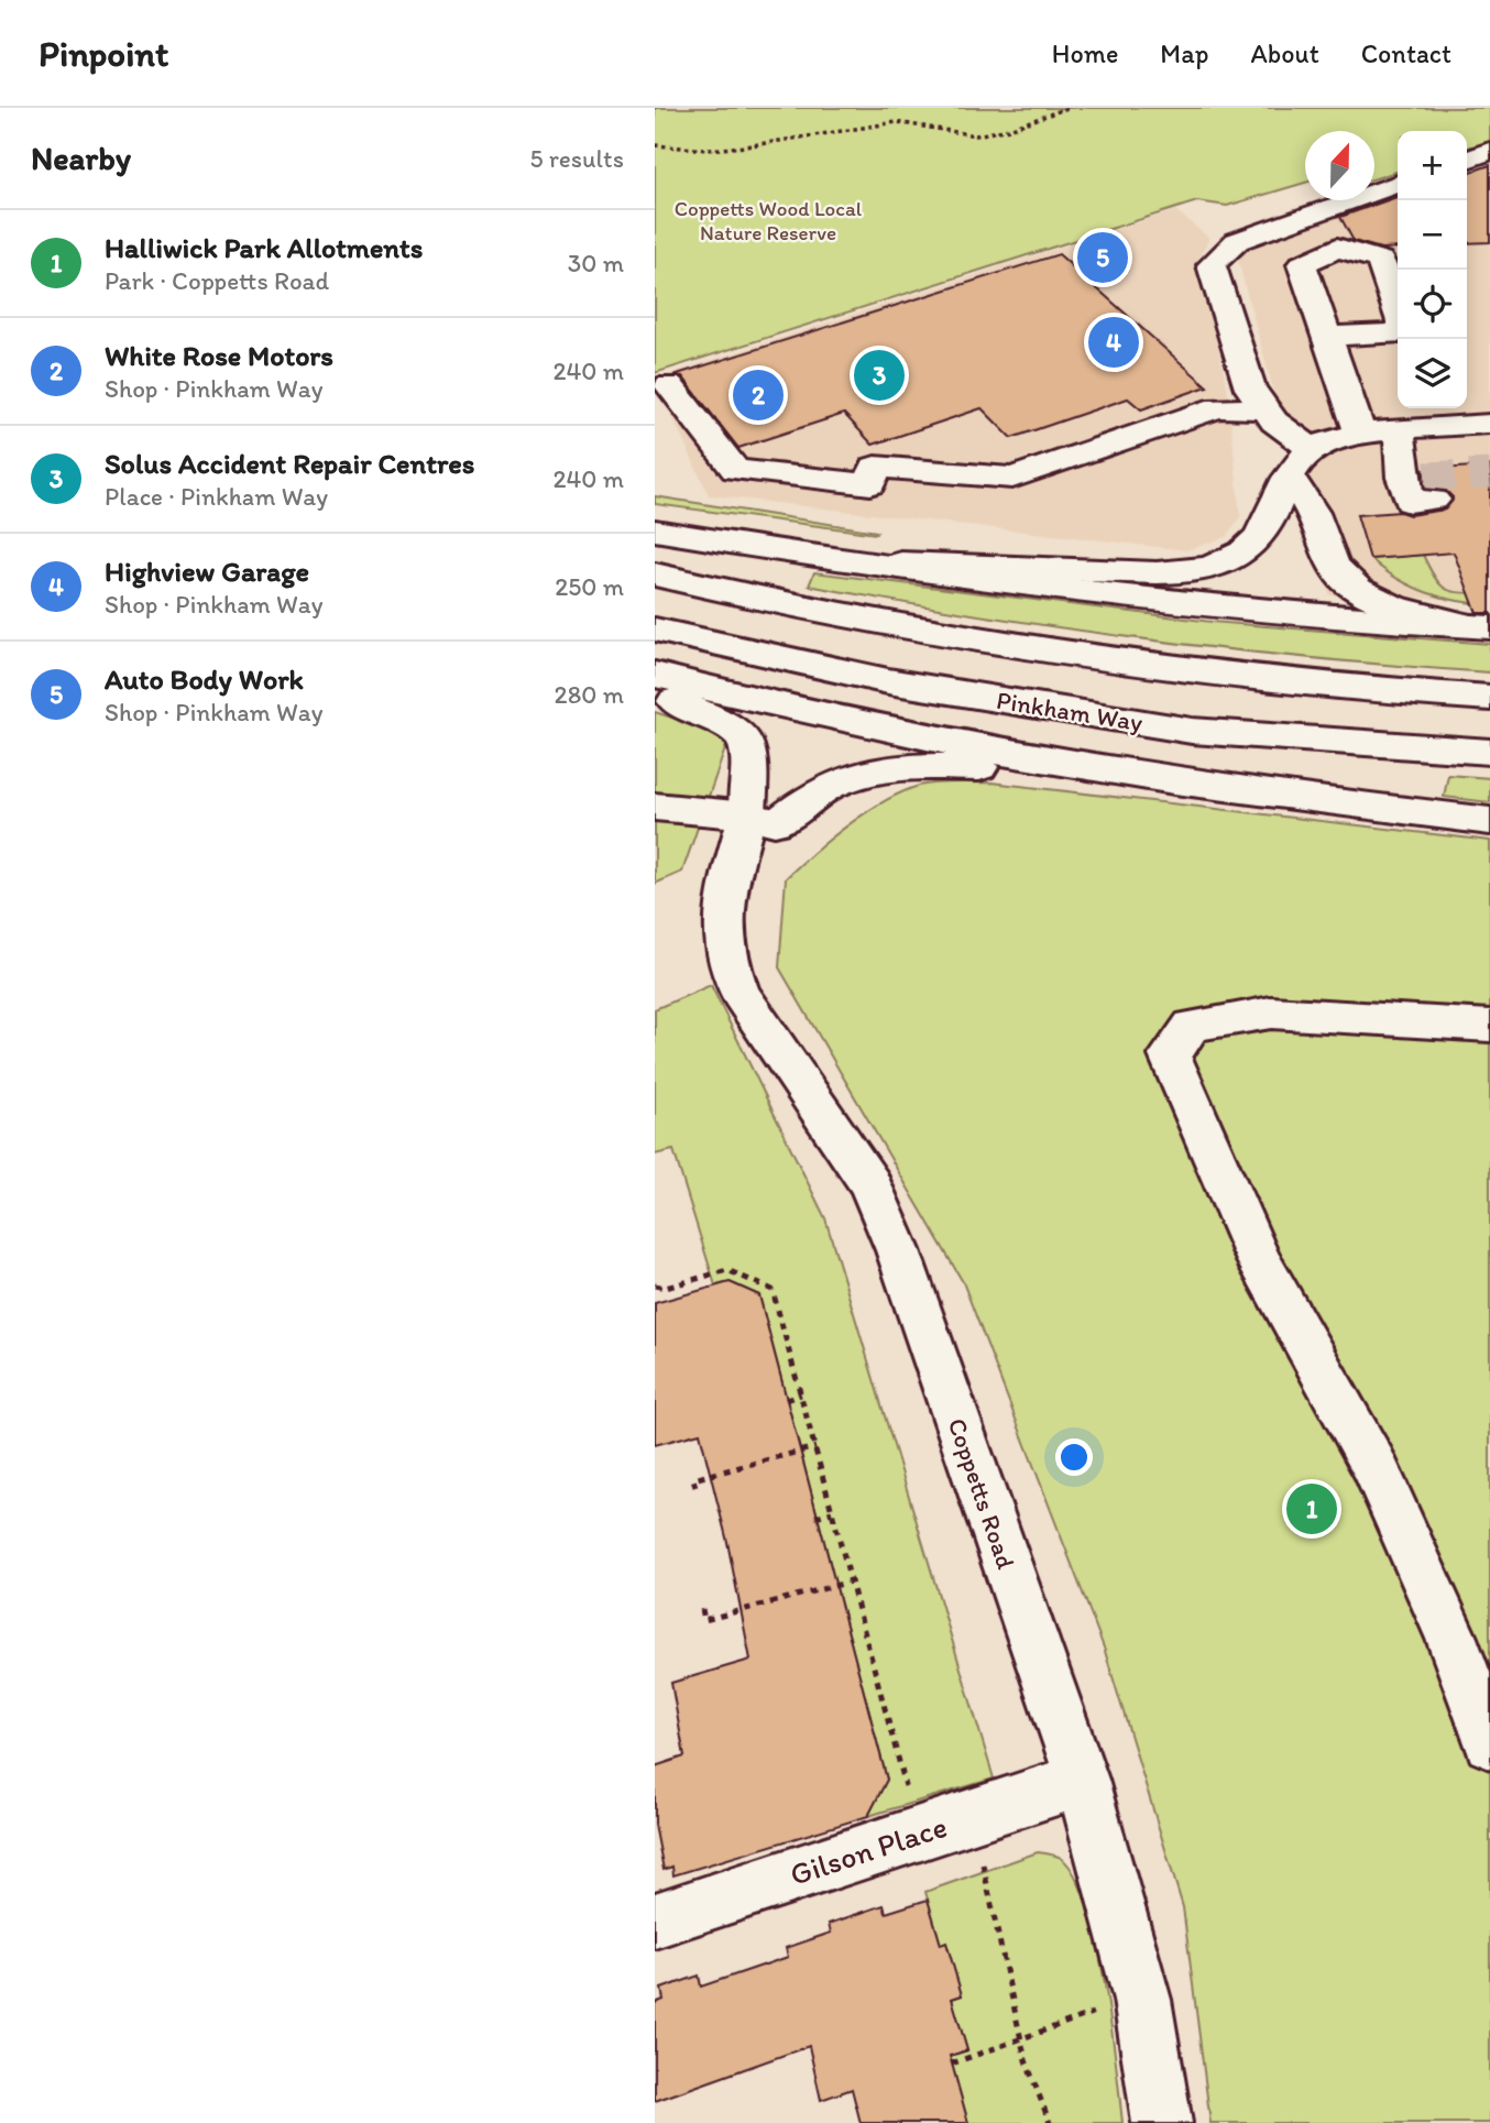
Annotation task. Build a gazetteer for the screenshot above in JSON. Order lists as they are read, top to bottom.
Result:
{
  "streets": {
    "main road": ["Pinkham Way", "Coppetts Road", "Gilson Place"]
  },
  "crossings": [
    ["Coppetts Road", "Gilson Place"]
  ],
  "parks": ["Coppetts Wood Local Nature Reserve"],
  "north": "top",
  "page": {
    "header": "Pinpoint",
    "nav": [
      "Home",
      "Map",
      "About",
      "Contact"
    ],
    "heading": ["Nearby", "5 results"],
    "map_buttons": ["+", "−"],
    "list": [
      {
        "mark": "1",
        "name": "Halliwick Park Allotments",
        "note": "Park · Coppetts Road",
        "value": "30 m"
      },
      {
        "mark": "2",
        "name": "White Rose Motors",
        "note": "Shop · Pinkham Way",
        "value": "240 m"
      },
      {
        "mark": "3",
        "name": "Solus Accident Repair Centres",
        "note": "Place · Pinkham Way",
        "value": "240 m"
      },
      {
        "mark": "4",
        "name": "Highview Garage",
        "note": "Shop · Pinkham Way",
        "value": "250 m"
      },
      {
        "mark": "5",
        "name": "Auto Body Work",
        "note": "Shop · Pinkham Way",
        "value": "280 m"
      }
    ],
    "pins": [
      "5",
      "4",
      "3",
      "2",
      "1"
    ]
  }
}
